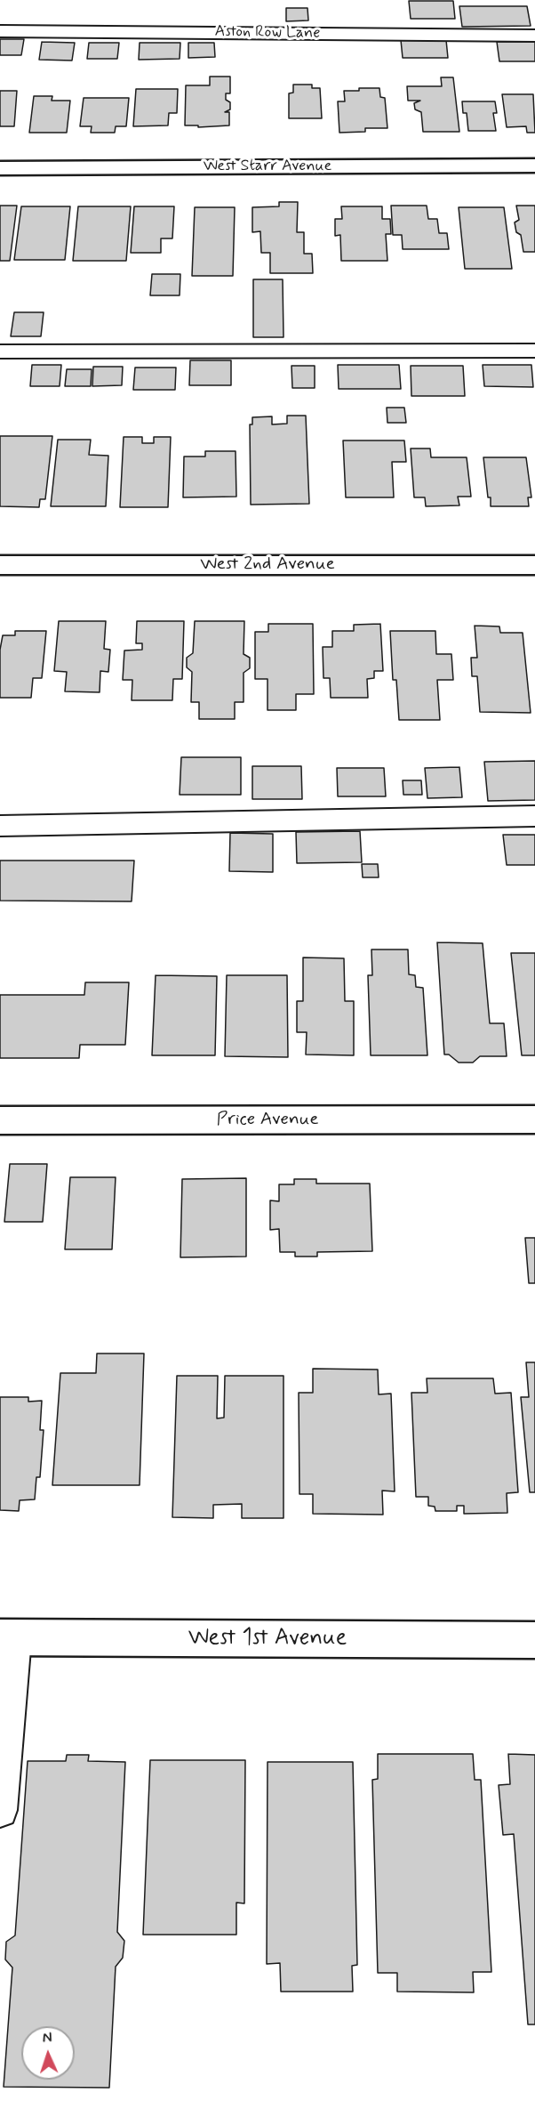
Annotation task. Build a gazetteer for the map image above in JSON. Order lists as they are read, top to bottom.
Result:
{
  "streets": {
    "street": [
      "West Starr Avenue",
      "West 2nd Avenue",
      "Price Avenue",
      "West 1st Avenue"
    ],
    "lane": ["Aston Row Lane"]
  },
  "north": "top"
}
